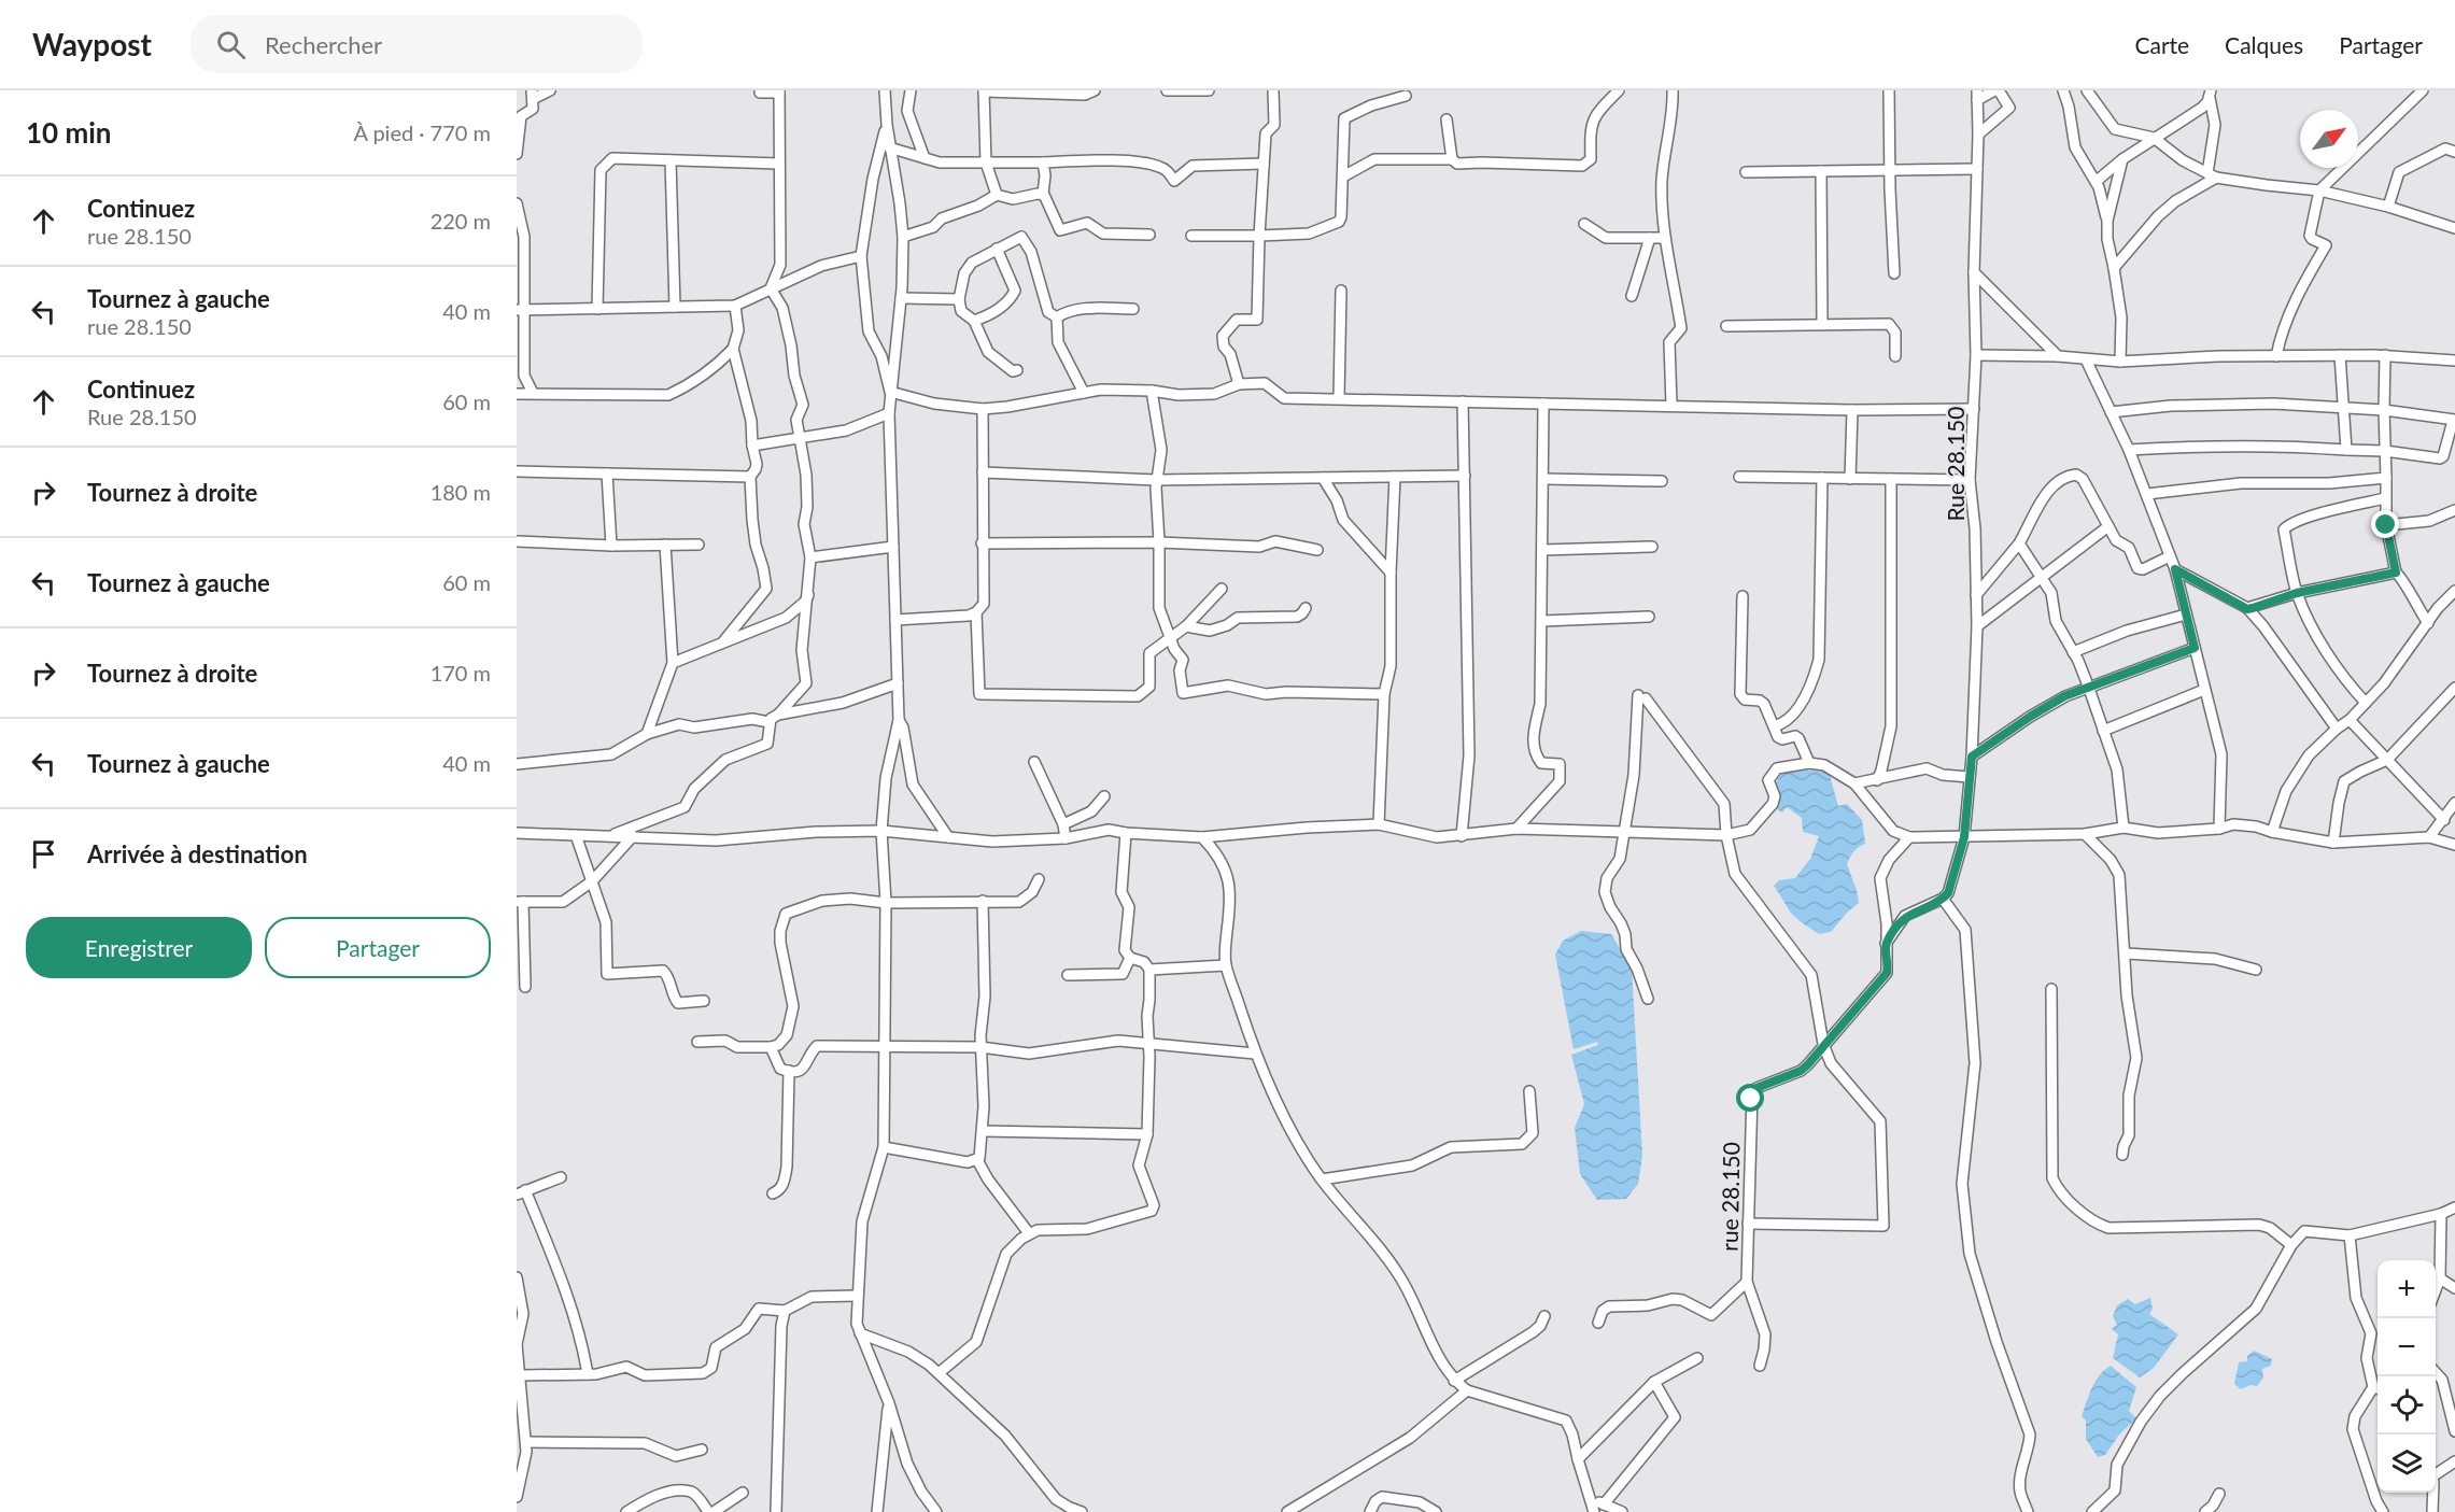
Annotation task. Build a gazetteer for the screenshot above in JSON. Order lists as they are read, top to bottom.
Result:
{
  "streets": {
    "street": ["Rue 28.150", "rue 28.150"]
  },
  "north": "top right",
  "page": {
    "header": "Waypost",
    "search": "Rechercher",
    "nav": ["Carte", "Calques", "Partager"],
    "heading": ["10 min", "À pied · 770 m"],
    "list": [
      ["Continuez", "rue 28.150", "220 m"],
      ["Tournez à gauche", "rue 28.150", "40 m"],
      ["Continuez", "Rue 28.150", "60 m"],
      ["Tournez à droite", "180 m"],
      ["Tournez à gauche", "60 m"],
      ["Tournez à droite", "170 m"],
      ["Tournez à gauche", "40 m"],
      "Arrivée à destination"
    ],
    "buttons": ["Enregistrer", "Partager"],
    "map_buttons": ["+", "−"]
  }
}
